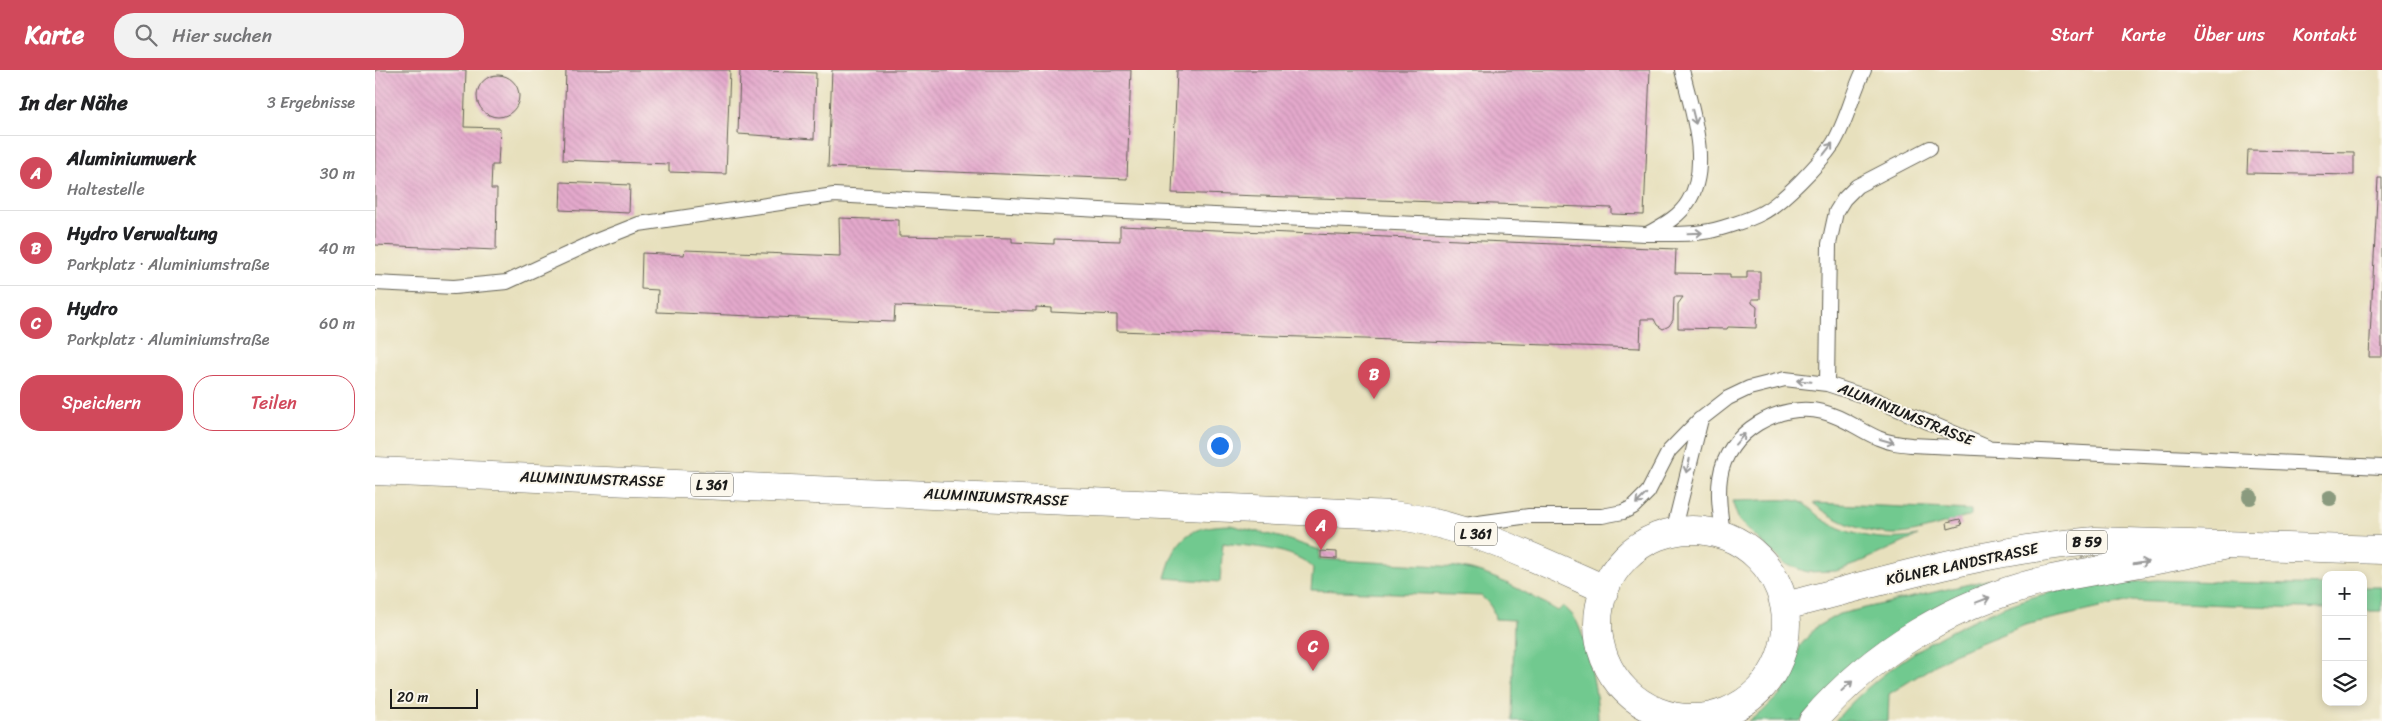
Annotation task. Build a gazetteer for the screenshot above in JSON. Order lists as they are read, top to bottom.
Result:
{
  "streets": {
    "main road": [
      "ALUMINIUMSTRASSE",
      "L 361",
      "B 59",
      "KÖLNER LANDSTRASSE"
    ]
  },
  "scale_bar": "20 m",
  "page": {
    "header": "Karte",
    "search": "Hier suchen",
    "nav": [
      "Start",
      "Karte",
      "Über uns",
      "Kontakt"
    ],
    "heading": ["In der Nähe", "3 Ergebnisse"],
    "list": [
      {
        "mark": "A",
        "name": "Aluminiumwerk",
        "note": "Haltestelle",
        "value": "30 m"
      },
      {
        "mark": "B",
        "name": "Hydro Verwaltung",
        "note": "Parkplatz · Aluminiumstraße",
        "value": "40 m"
      },
      {
        "mark": "C",
        "name": "Hydro",
        "note": "Parkplatz · Aluminiumstraße",
        "value": "60 m"
      }
    ],
    "pins": ["B", "A", "C"],
    "buttons": ["Speichern", "Teilen"],
    "map_buttons": ["+", "−"],
    "scale": "20 m"
  }
}
